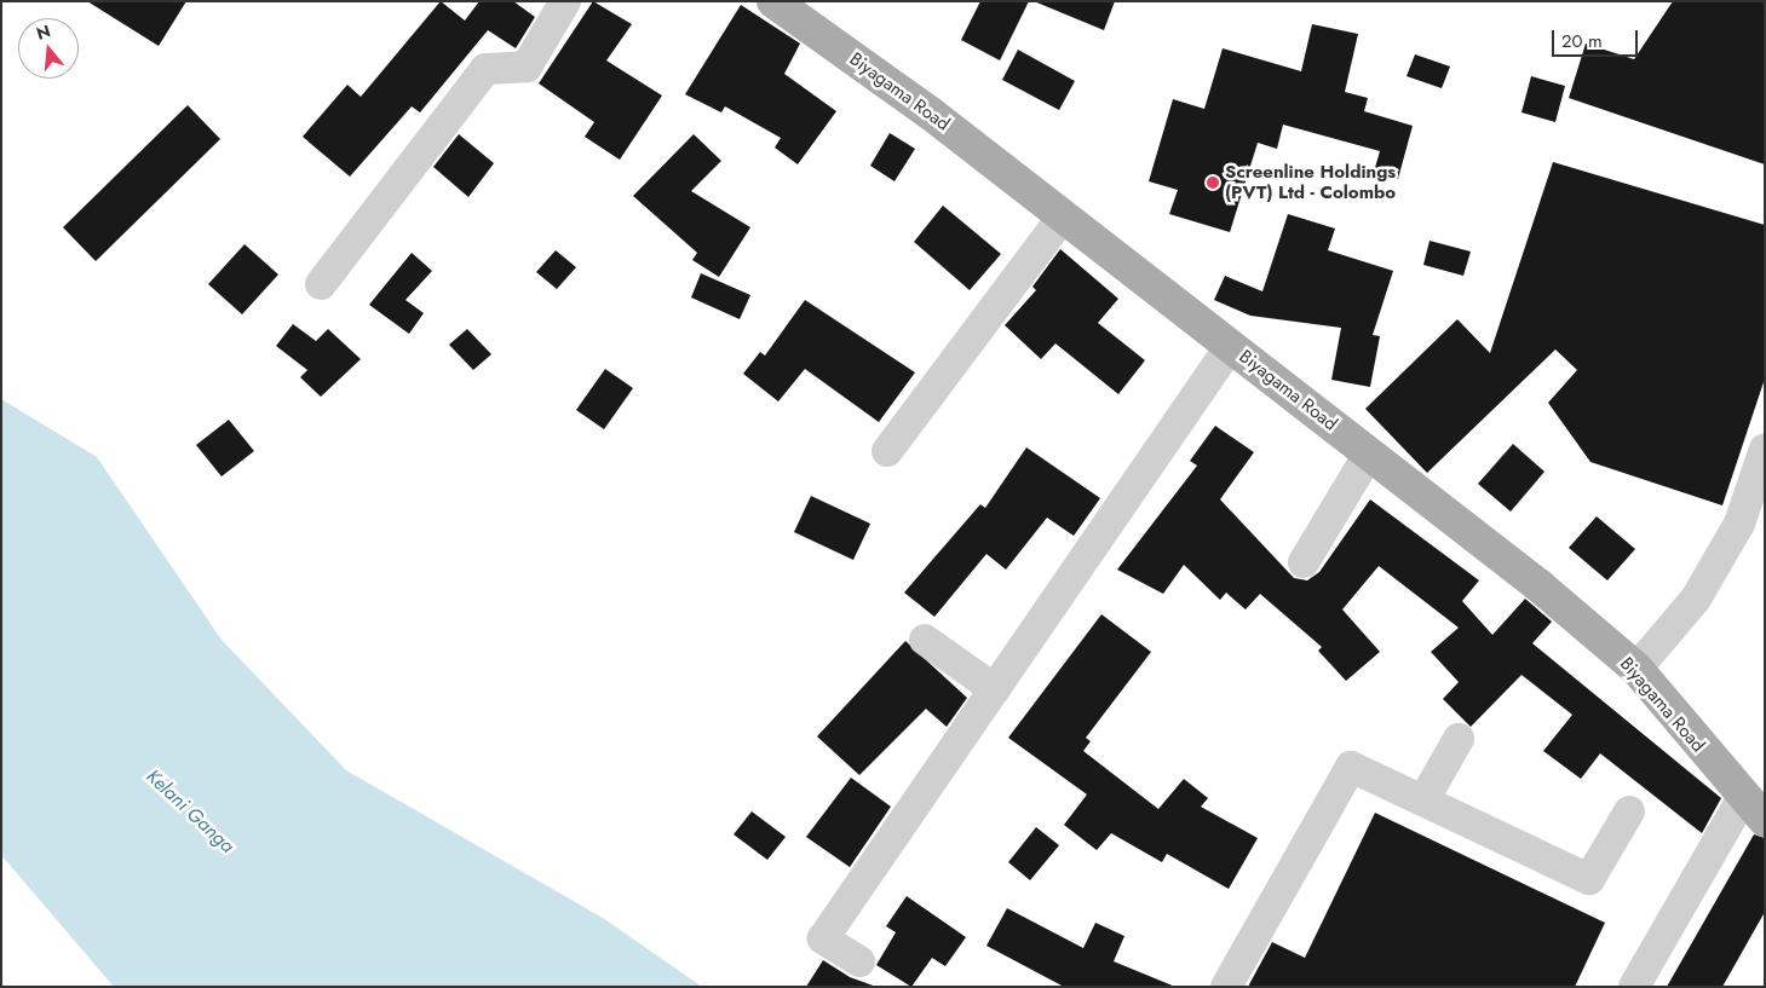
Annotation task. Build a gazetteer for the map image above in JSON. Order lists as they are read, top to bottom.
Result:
{
  "streets": {
    "main road": ["Biyagama Road"]
  },
  "water": ["Kelani Ganga"],
  "places": ["Screenline Holdings (PVT) Ltd - Colombo"],
  "scale_bar": "20 m",
  "north": "top"
}
